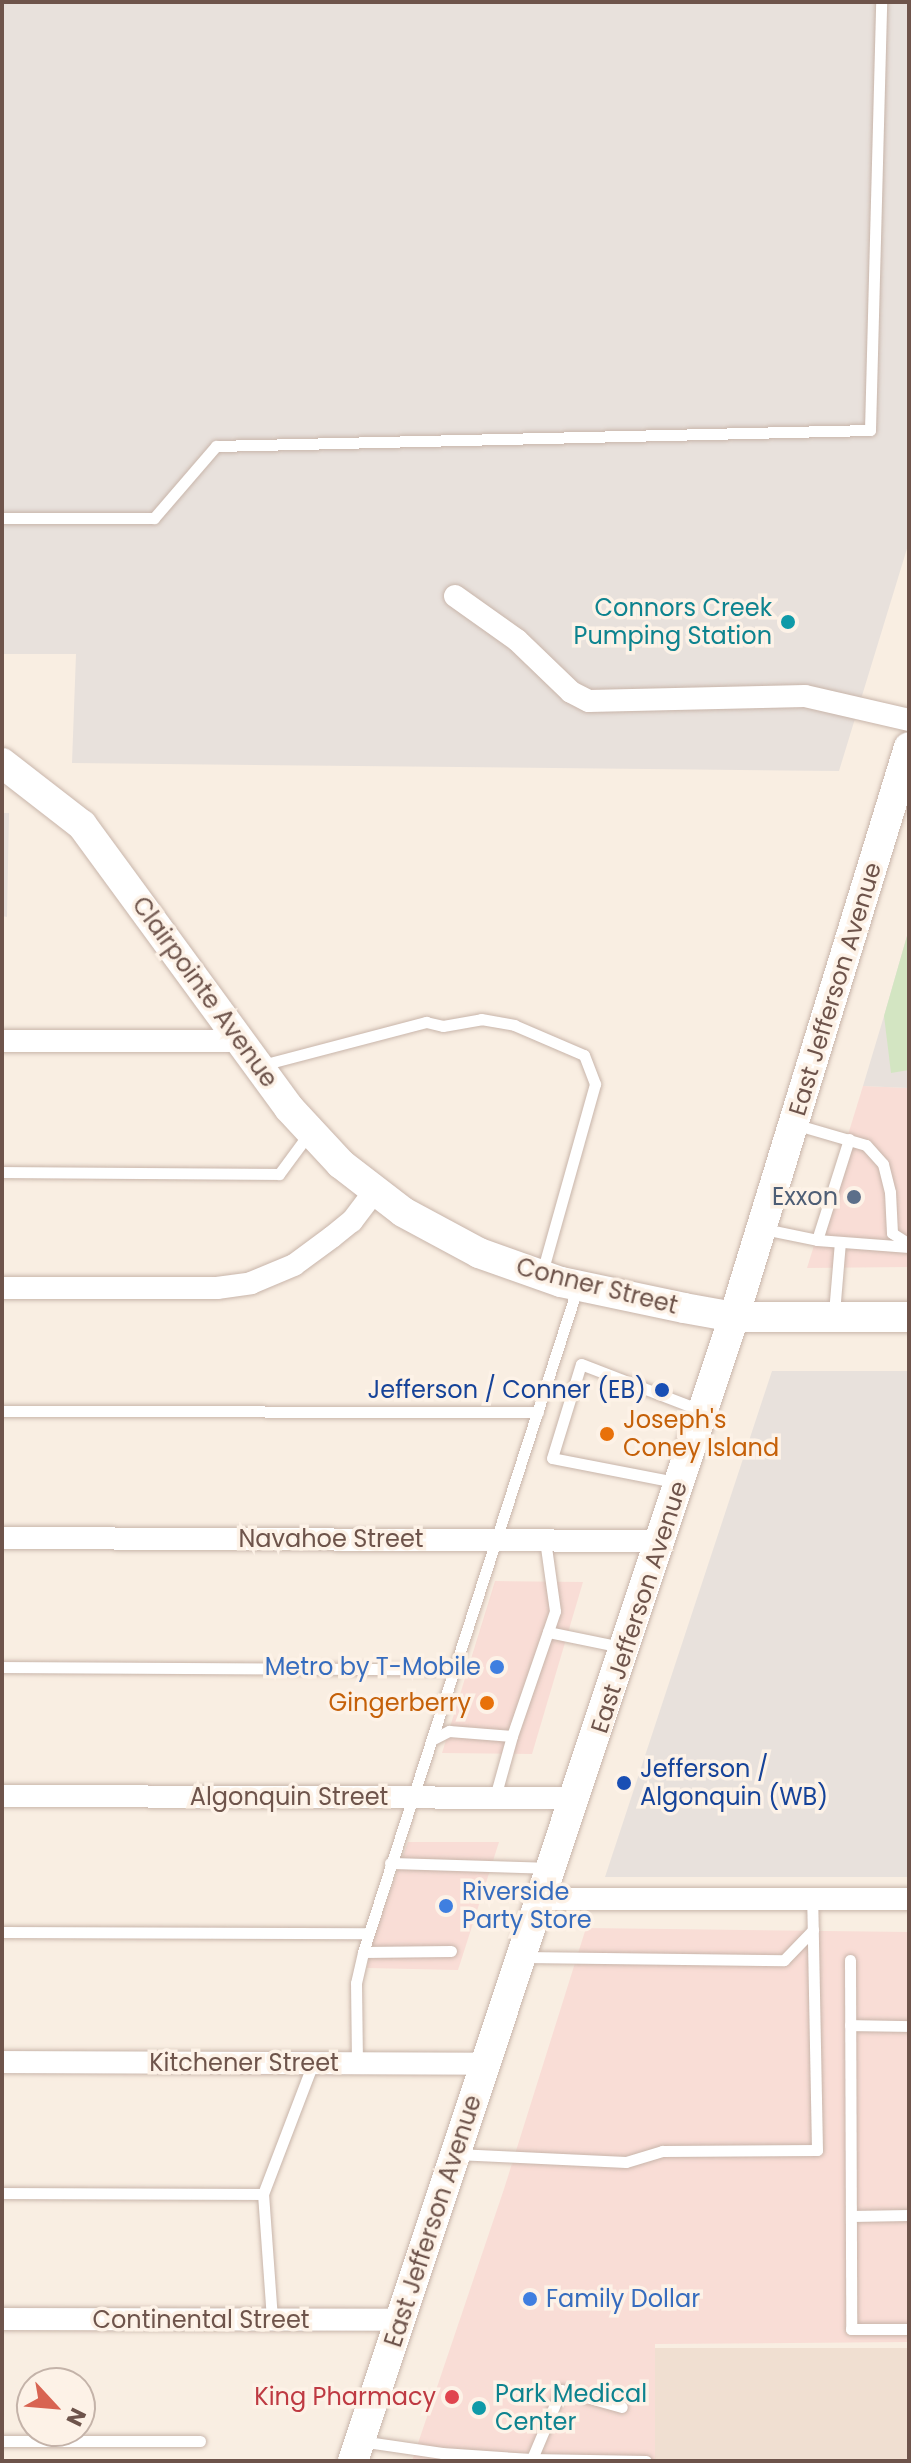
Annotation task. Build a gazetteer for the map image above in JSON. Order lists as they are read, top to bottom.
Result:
{
  "streets": {
    "main road": ["East Jefferson Avenue", "Clairpointe Avenue", "Conner Street"],
    "street": [
      "Navahoe Street",
      "Algonquin Street",
      "Kitchener Street",
      "Continental Street"
    ]
  },
  "crossings": [
    ["East Jefferson Avenue", "Conner Street"],
    ["East Jefferson Avenue", "Navahoe Street"],
    ["East Jefferson Avenue", "Algonquin Street"],
    ["East Jefferson Avenue", "Kitchener Street"],
    ["East Jefferson Avenue", "Continental Street"],
    ["Clairpointe Avenue", "Conner Street"]
  ],
  "places": [
    "Connors Creek Pumping Station",
    "Exxon",
    "Jefferson / Conner (EB)",
    "Joseph's Coney Island",
    "Metro by T-Mobile",
    "Gingerberry",
    "Jefferson / Algonquin (WB)",
    "Riverside Party Store",
    "Family Dollar",
    "King Pharmacy",
    "Park Medical Center"
  ],
  "north": "bottom right"
}
